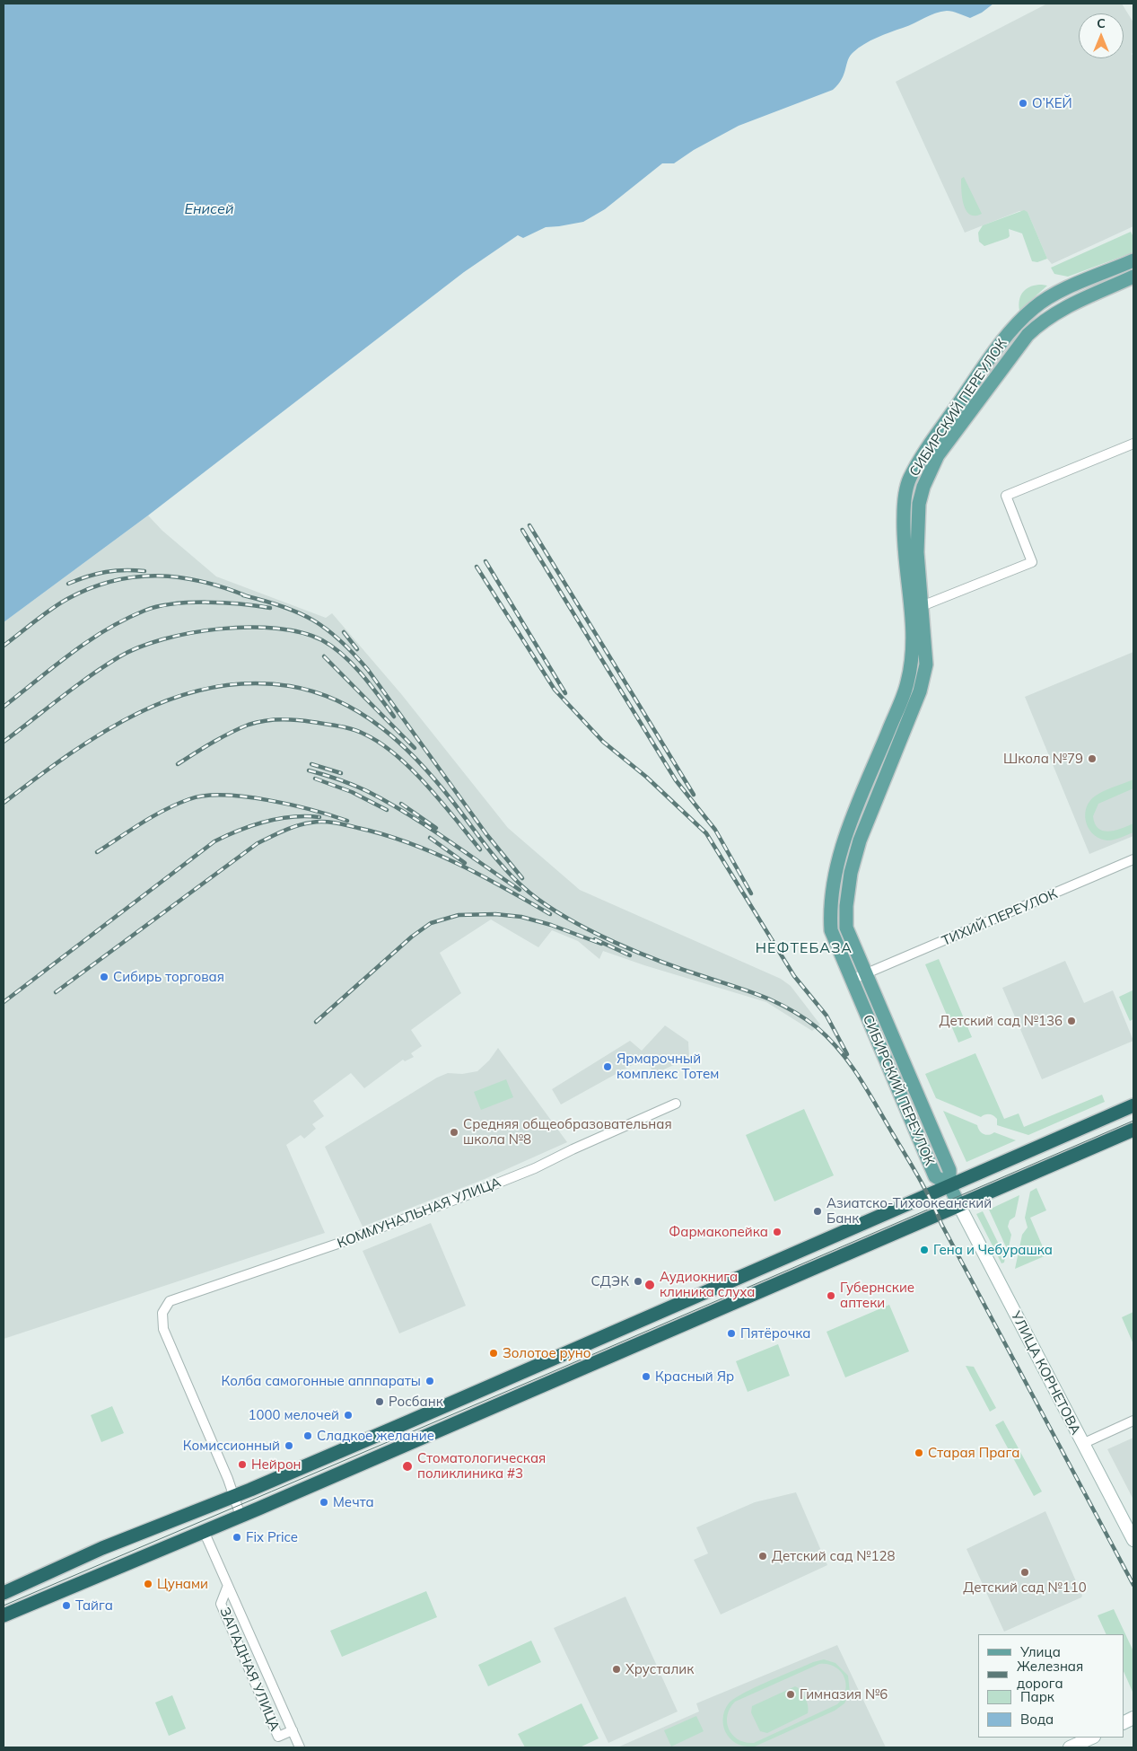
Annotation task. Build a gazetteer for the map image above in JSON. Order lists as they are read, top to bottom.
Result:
{
  "streets": {
    "main road": ["СИБИРСКИЙ ПЕРЕУЛОК", "УЛИЦА КОРНЕТОВА"],
    "street": ["ТИХИЙ ПЕРЕУЛОК", "КОММУНАЛЬНАЯ УЛИЦА", "ЗАПАДНАЯ УЛИЦА"]
  },
  "crossings": [
    ["СИБИРСКИЙ ПЕРЕУЛОК", "ТИХИЙ ПЕРЕУЛОК"]
  ],
  "districts": ["НЕФТЕБАЗА"],
  "water": ["Енисей"],
  "places": [
    "О’КЕЙ",
    "Школа №79",
    "Сибирь торговая",
    "Детский сад №136",
    "Ярмарочный комплекс Тотем",
    "Средняя общеобразовательная школа №8",
    "Азиатско-Тихоокеанский Банк",
    "Фармакопейка",
    "Гена и Чебурашка",
    "СДЭК",
    "Аудиокнига клиника слуха",
    "Губернские аптеки",
    "Пятёрочка",
    "Золотое руно",
    "Красный Яр",
    "Колба самогонные апппараты",
    "Росбанк",
    "1000 мелочей",
    "Сладкое желание",
    "Комиссионный",
    "Старая Прага",
    "Нейрон",
    "Стоматологическая поликлиника #3",
    "Мечта",
    "Fix Price",
    "Детский сад №128",
    "Детский сад №110",
    "Цунами",
    "Тайга",
    "Хрусталик",
    "Гимназия №6"
  ],
  "legend": [
    "Улица",
    "Железная дорога",
    "Парк",
    "Вода"
  ],
  "north": "top"
}
